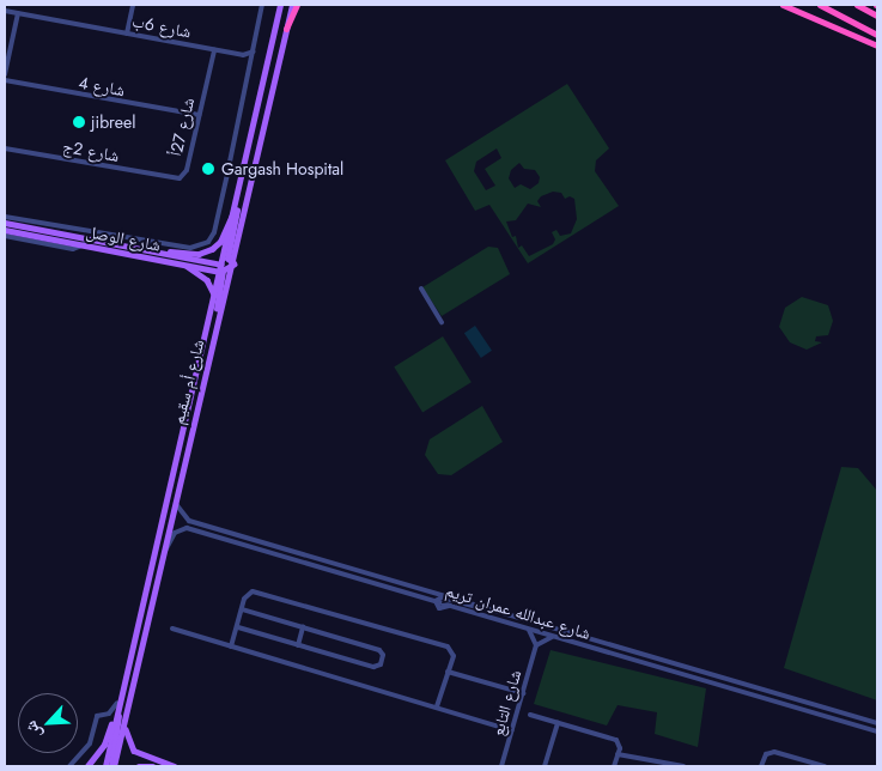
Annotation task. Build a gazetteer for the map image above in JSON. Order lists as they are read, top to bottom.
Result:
{
  "streets": {
    "main road": ["شارع الوصل", "شارع أم سقيم"],
    "street": [
      "شارع 6ب",
      "شارع 4",
      "شارع 27أ",
      "شارع 2ج",
      "شارع عبدالله عمران تريم",
      "شارع التابع"
    ]
  },
  "crossings": [
    ["شارع 6ب", "شارع 27أ"],
    ["شارع 4", "شارع 27أ"],
    ["شارع 27أ", "شارع 2ج"],
    ["شارع الوصل", "شارع أم سقيم"],
    ["شارع أم سقيم", "شارع عبدالله عمران تريم"]
  ],
  "places": ["jibreel", "Gargash Hospital"],
  "north": "bottom left"
}
